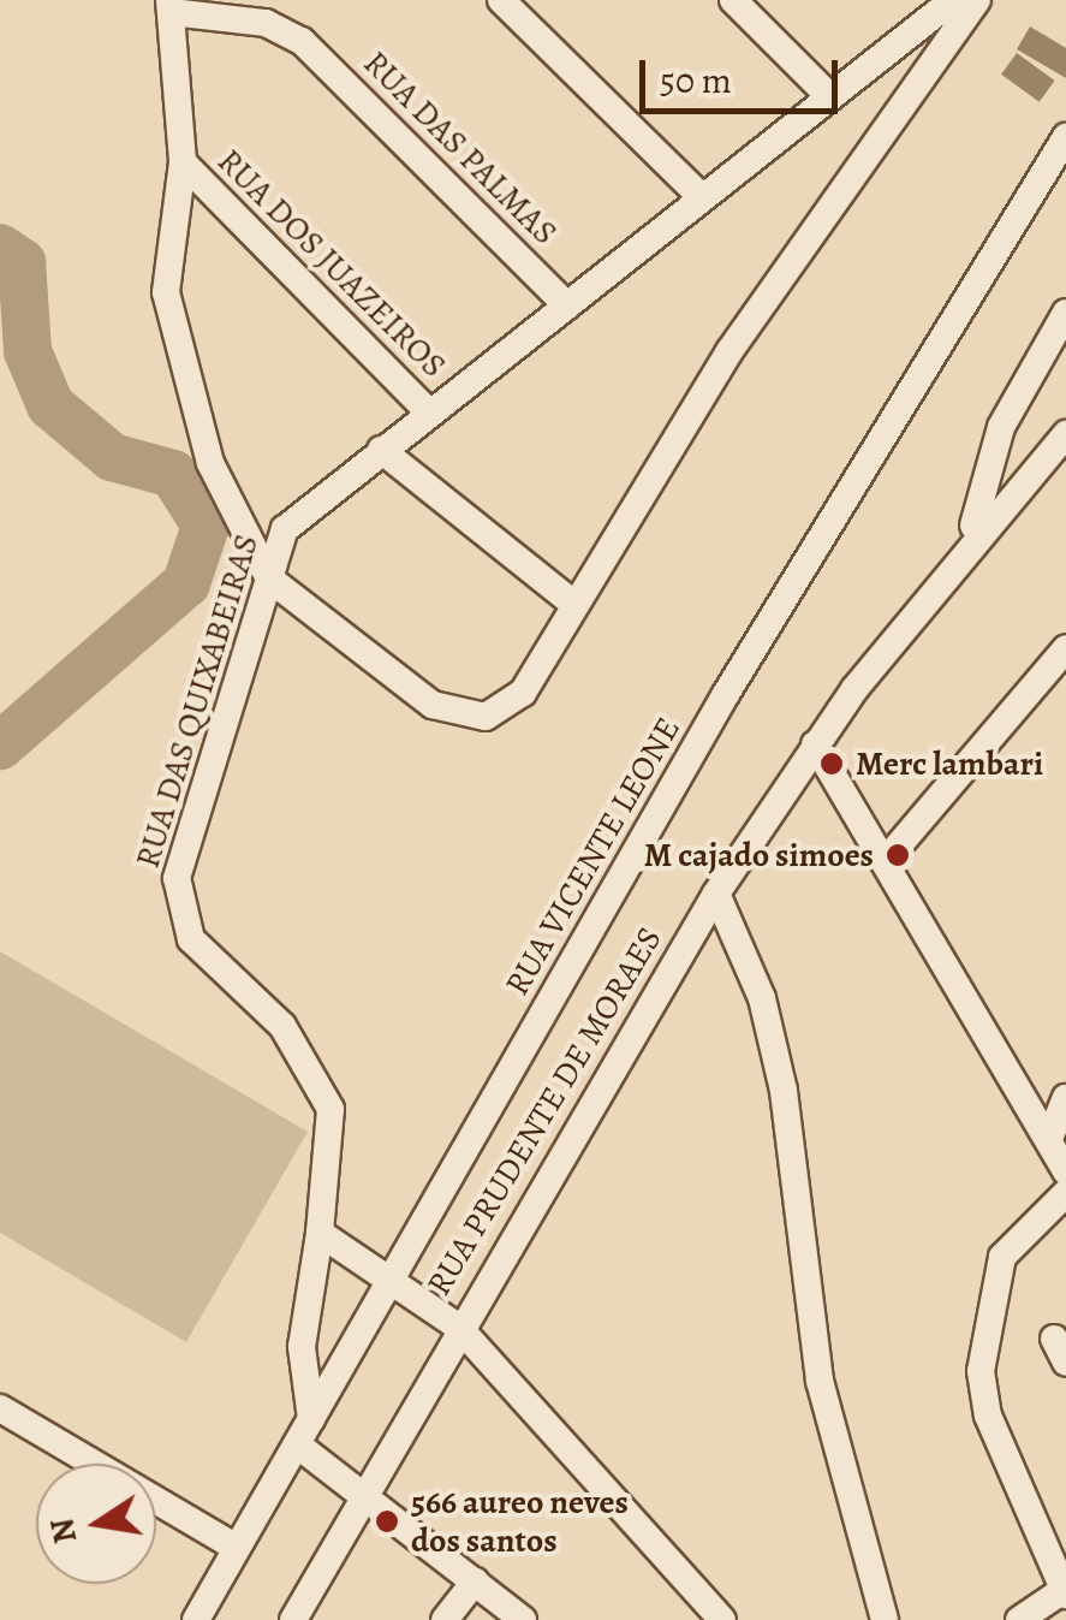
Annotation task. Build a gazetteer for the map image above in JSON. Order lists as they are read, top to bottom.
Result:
{
  "streets": {
    "street": [
      "RUA DAS PALMAS",
      "RUA DOS JUAZEIROS",
      "RUA DAS QUIXABEIRAS",
      "RUA VICENTE LEONE",
      "RUA PRUDENTE DE MORAES"
    ]
  },
  "crossings": [
    ["RUA DAS PALMAS", "RUA DAS QUIXABEIRAS"],
    ["RUA DOS JUAZEIROS", "RUA DAS QUIXABEIRAS"],
    ["RUA DAS QUIXABEIRAS", "RUA VICENTE LEONE"]
  ],
  "places": ["Merc lambari", "M cajado simoes", "566 aureo neves dos santos"],
  "scale_bar": "50 m",
  "north": "left"
}
